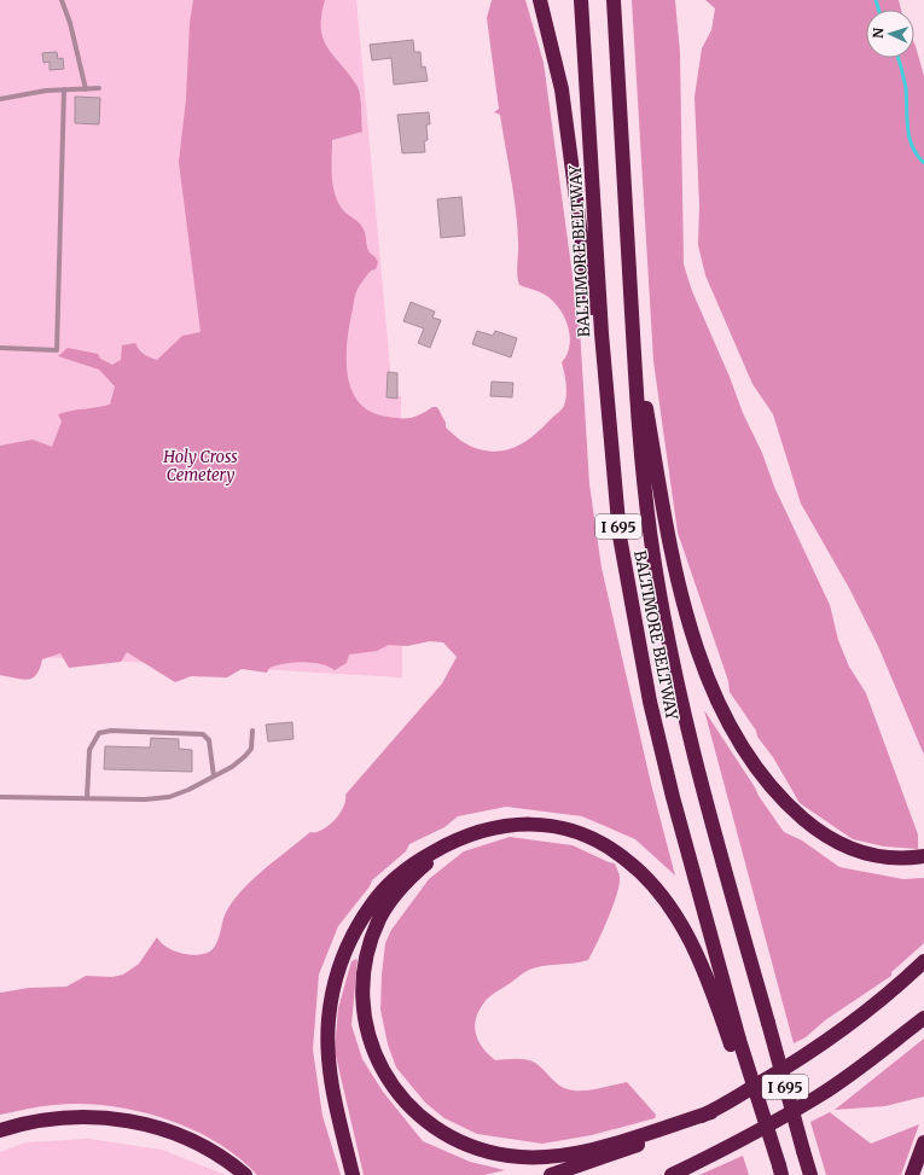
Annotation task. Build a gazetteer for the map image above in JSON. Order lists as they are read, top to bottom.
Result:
{
  "streets": {
    "highway": ["BALTIMORE BELTWAY", "I 695"]
  },
  "parks": ["Holy Cross Cemetery"],
  "north": "left"
}
